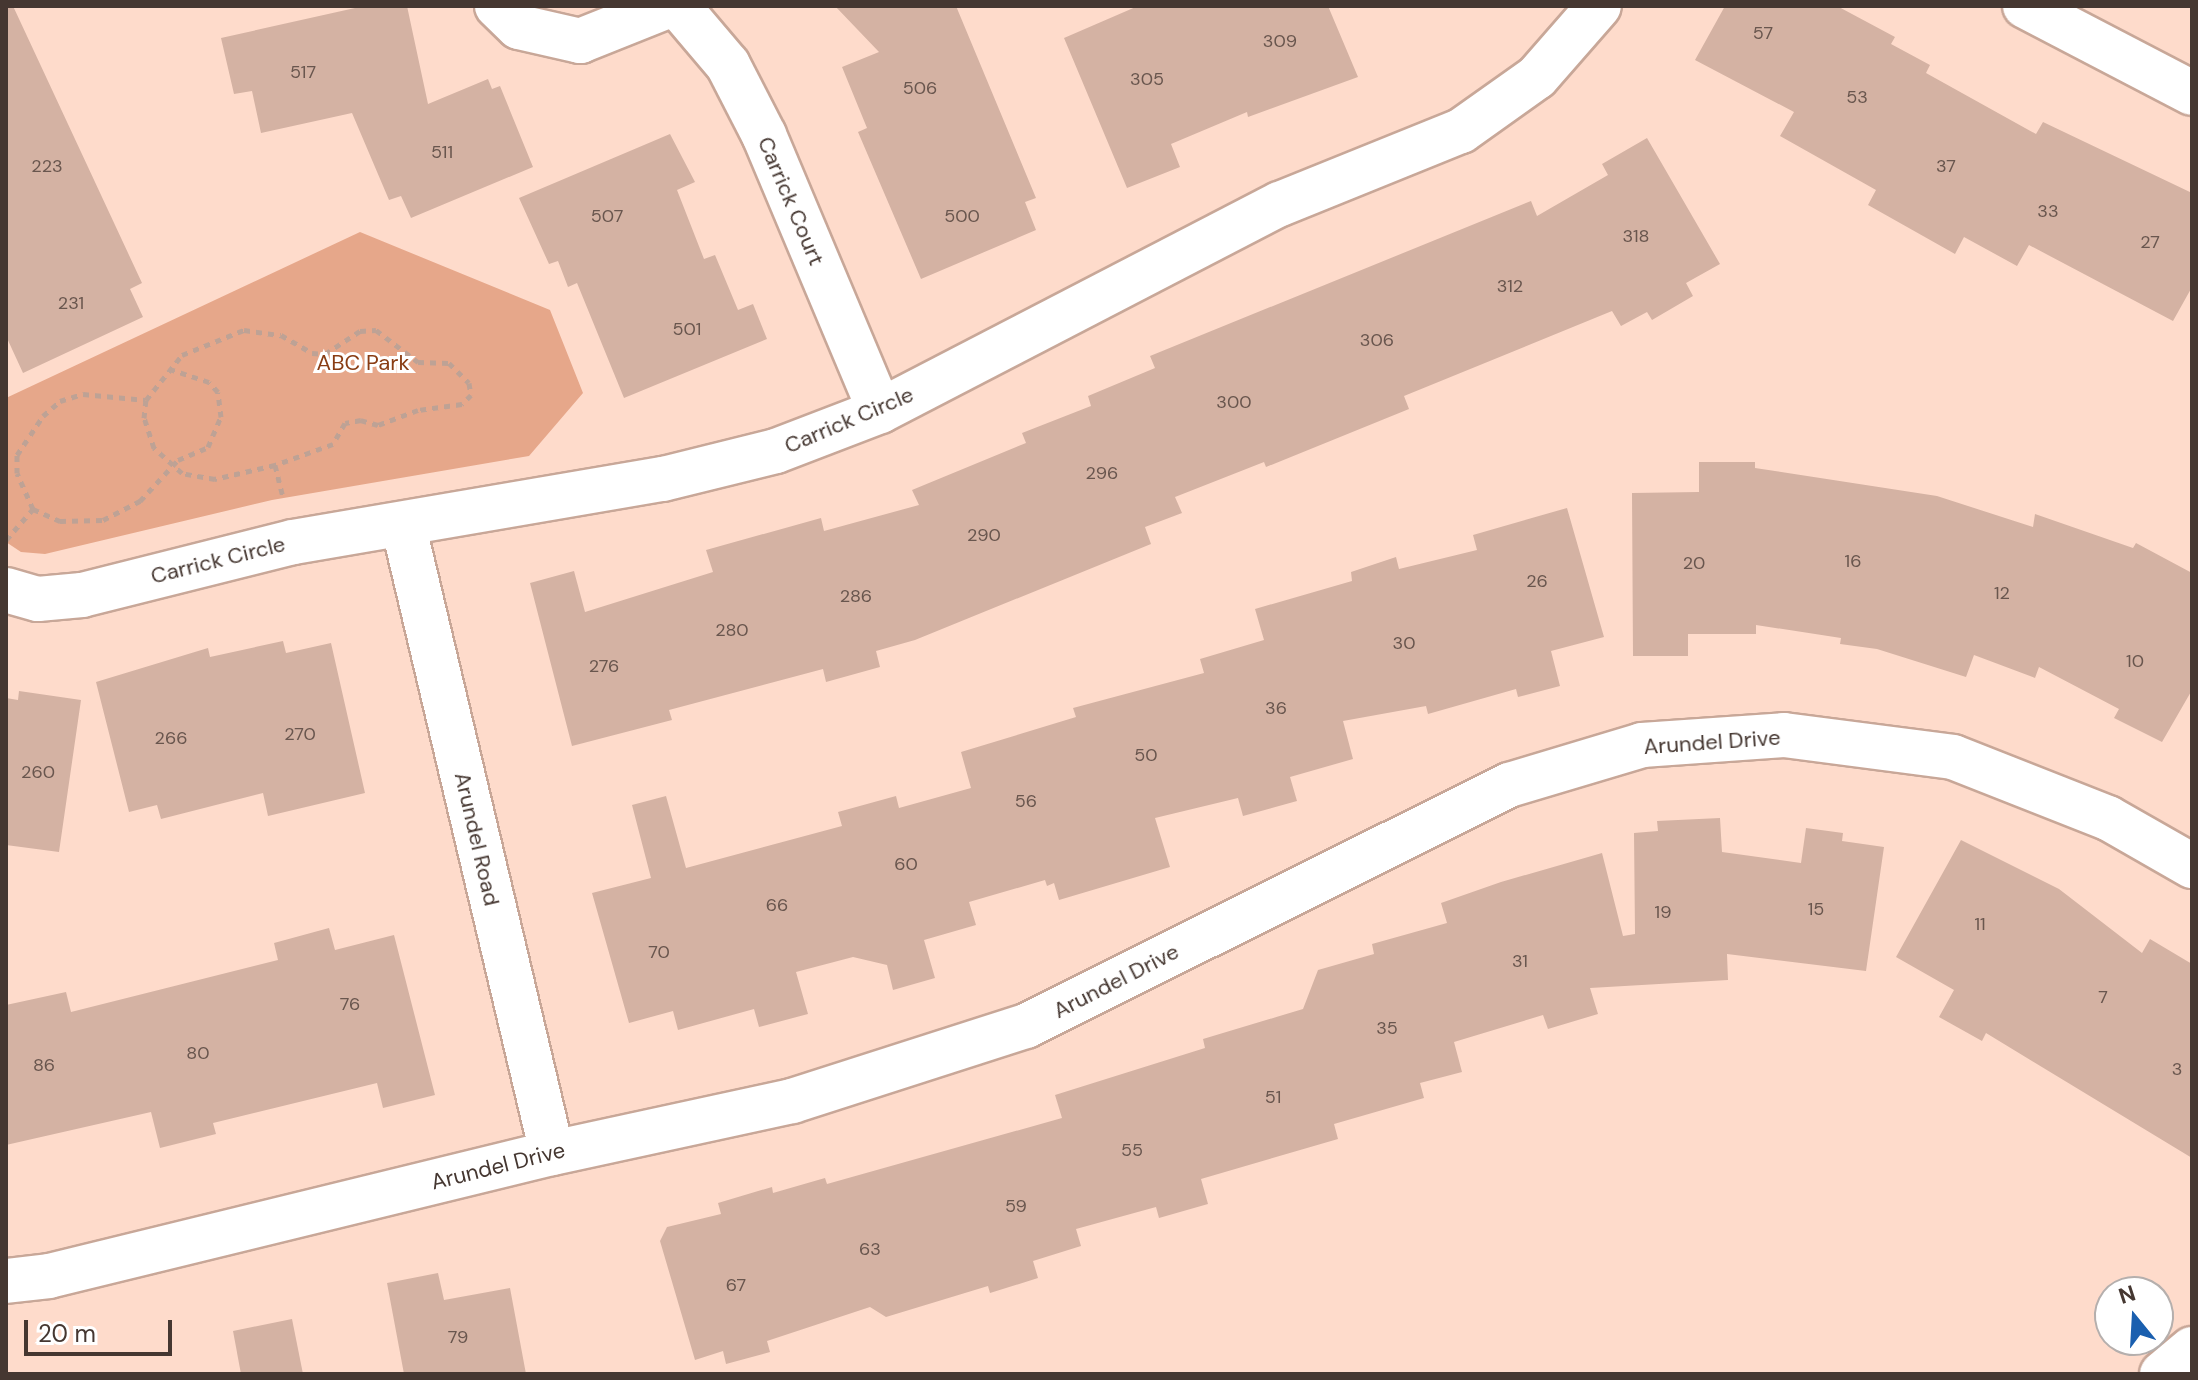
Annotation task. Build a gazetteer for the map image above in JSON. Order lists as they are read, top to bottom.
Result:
{
  "streets": {
    "street": [
      "Carrick Court",
      "Carrick Circle",
      "Arundel Drive",
      "Arundel Road"
    ]
  },
  "crossings": [
    ["Carrick Court", "Carrick Circle"],
    ["Carrick Circle", "Arundel Road"],
    ["Arundel Drive", "Arundel Road"]
  ],
  "parks": ["ABC Park"],
  "house_numbers": [
    "57",
    "309",
    "517",
    "305",
    "506",
    "53",
    "511",
    "223",
    "37",
    "33",
    "507",
    "500",
    "318",
    "27",
    "312",
    "231",
    "501",
    "306",
    "300",
    "296",
    "290",
    "16",
    "20",
    "26",
    "12",
    "286",
    "280",
    "30",
    "10",
    "276",
    "36",
    "270",
    "266",
    "50",
    "260",
    "56",
    "60",
    "66",
    "15",
    "19",
    "11",
    "70",
    "31",
    "7",
    "76",
    "35",
    "80",
    "86",
    "3",
    "51",
    "55",
    "59",
    "63",
    "67",
    "79"
  ],
  "scale_bar": "20 m",
  "north": "top"
}
